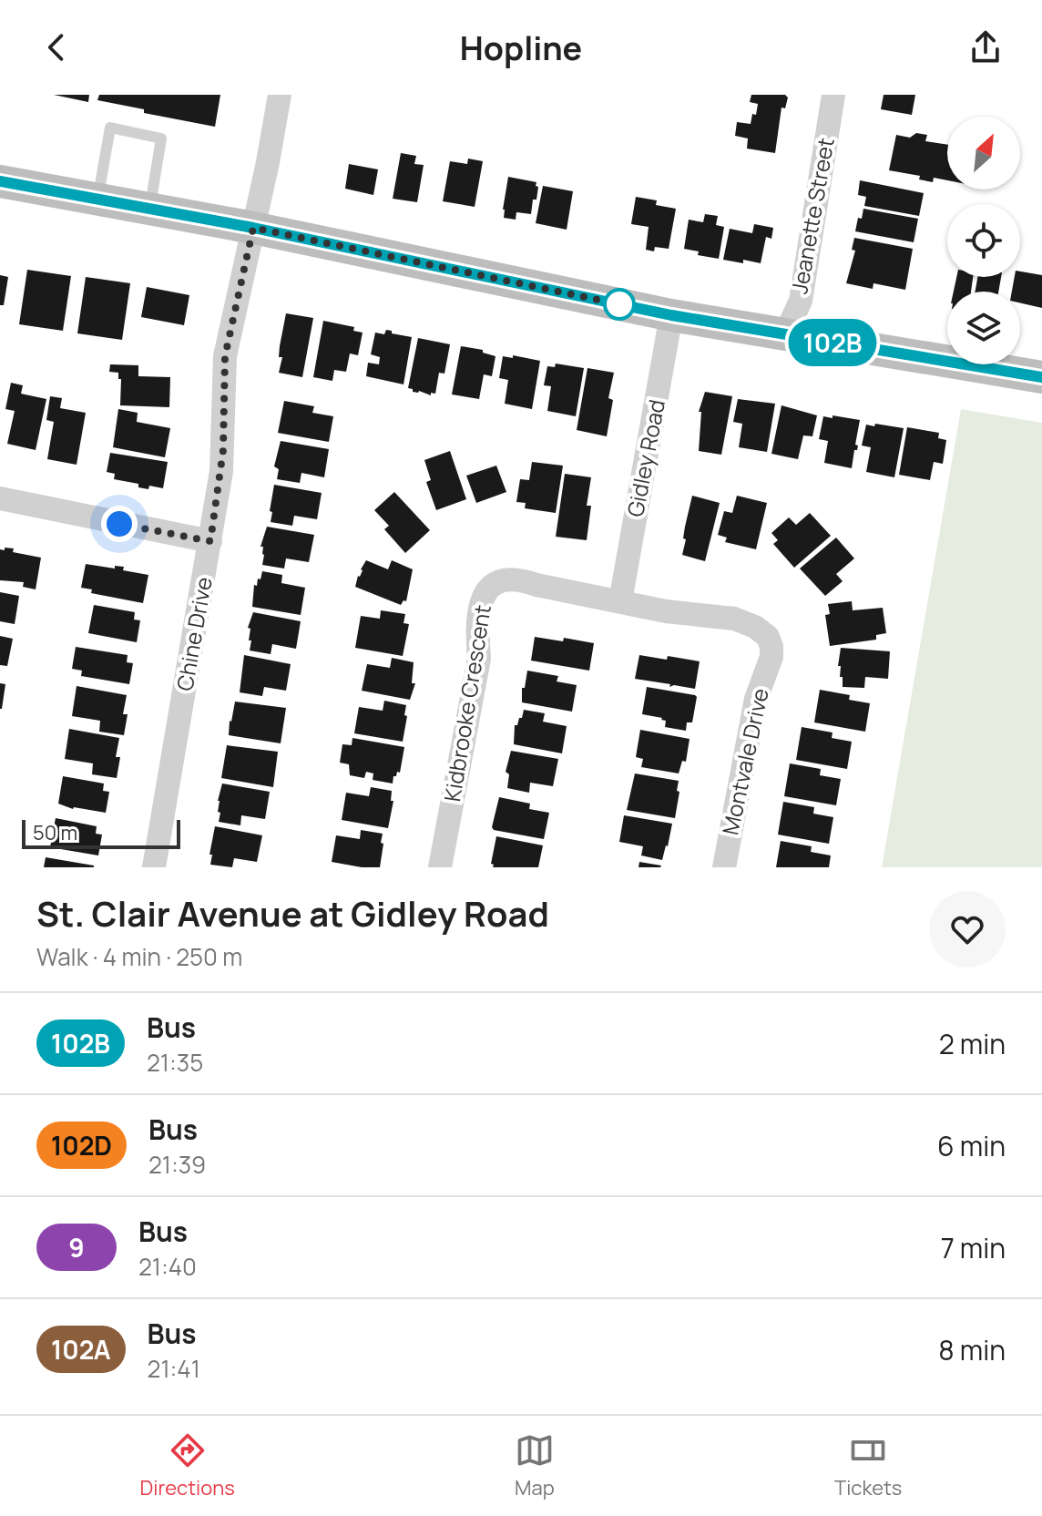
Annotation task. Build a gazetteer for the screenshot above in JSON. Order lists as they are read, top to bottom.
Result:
{
  "streets": {
    "street": [
      "Jeanette Street",
      "Gidley Road",
      "Chine Drive",
      "Kidbrooke Crescent",
      "Montvale Drive"
    ]
  },
  "crossings": [
    ["Gidley Road", "Kidbrooke Crescent"],
    ["Gidley Road", "Montvale Drive"],
    ["Kidbrooke Crescent", "Montvale Drive"]
  ],
  "lines": ["bus line 102B"],
  "scale_bar": "50 m",
  "north": "top right",
  "page": {
    "header": "Hopline",
    "on_map": "102B",
    "scale": "50 m",
    "heading": ["St. Clair Avenue at Gidley Road", "Walk · 4 min · 250 m"],
    "list": [
      {
        "mark": "102B",
        "name": "Bus",
        "note": "21:35",
        "value": "2 min"
      },
      {
        "mark": "102D",
        "name": "Bus",
        "note": "21:39",
        "value": "6 min"
      },
      {
        "mark": "9",
        "name": "Bus",
        "note": "21:40",
        "value": "7 min"
      },
      {
        "mark": "102A",
        "name": "Bus",
        "note": "21:41",
        "value": "8 min"
      }
    ],
    "tabs": ["Directions", "Map", "Tickets"]
  }
}
